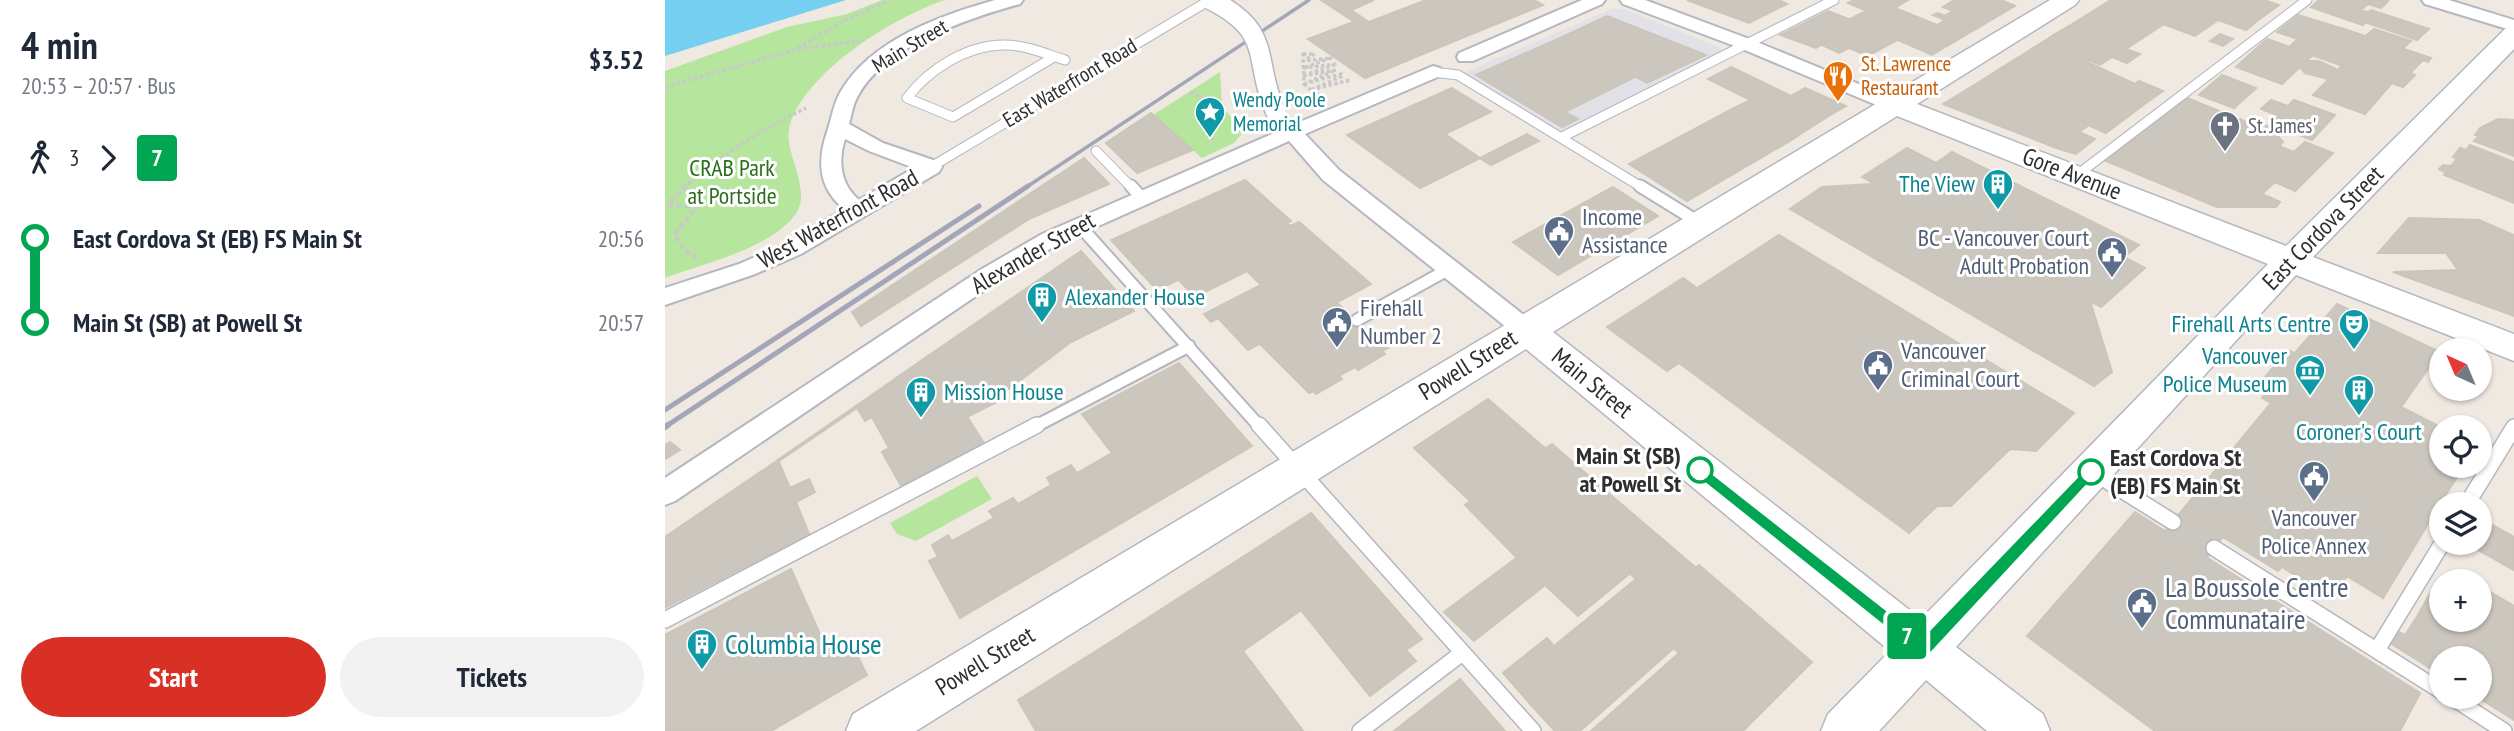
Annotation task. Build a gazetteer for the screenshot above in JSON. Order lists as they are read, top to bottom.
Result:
{
  "streets": {
    "main road": [
      "Main Street",
      "Gore Avenue",
      "East Cordova Street",
      "Powell Street"
    ],
    "street": ["West Waterfront Road", "Alexander Street"],
    "lane": ["East Waterfront Road"]
  },
  "crossings": [
    ["Main Street", "East Waterfront Road"],
    ["Main Street", "West Waterfront Road"],
    ["Main Street", "East Cordova Street"],
    ["Main Street", "Alexander Street"],
    ["Main Street", "Powell Street"],
    ["East Waterfront Road", "West Waterfront Road"],
    ["Gore Avenue", "East Cordova Street"],
    ["Gore Avenue", "Powell Street"]
  ],
  "parks": ["CRAB Park at Portside"],
  "places": {
    "restaurant": ["St. Lawrence Restaurant"],
    "place": ["Wendy Poole Memorial"],
    "church": ["St. James'"],
    "building": [
      "The View",
      "Alexander House",
      "Coroner's Court",
      "Mission House",
      "Columbia House"
    ],
    "public building": [
      "Income Assistance",
      "BC - Vancouver Court Adult Probation",
      "Firehall Number 2",
      "Vancouver Criminal Court",
      "Vancouver Police Annex",
      "La Boussole Centre Communataire"
    ],
    "theatre": ["Firehall Arts Centre"],
    "museum": ["Vancouver Police Museum"],
    "other": ["Main St (SB) at Powell St", "East Cordova St (EB) FS Main St"]
  },
  "lines": ["bus line 7"],
  "north": "top left",
  "page": {
    "heading": ["4 min", "20:53 – 20:57 · Bus", "$3.52"],
    "on_map": "7",
    "legs": ["3", "7"],
    "list": [
      {
        "name": "East Cordova St (EB) FS Main St",
        "value": "20:56"
      },
      {
        "name": "Main St (SB) at Powell St",
        "value": "20:57"
      }
    ],
    "map_buttons": ["+", "−"],
    "buttons": ["Start", "Tickets"]
  }
}
